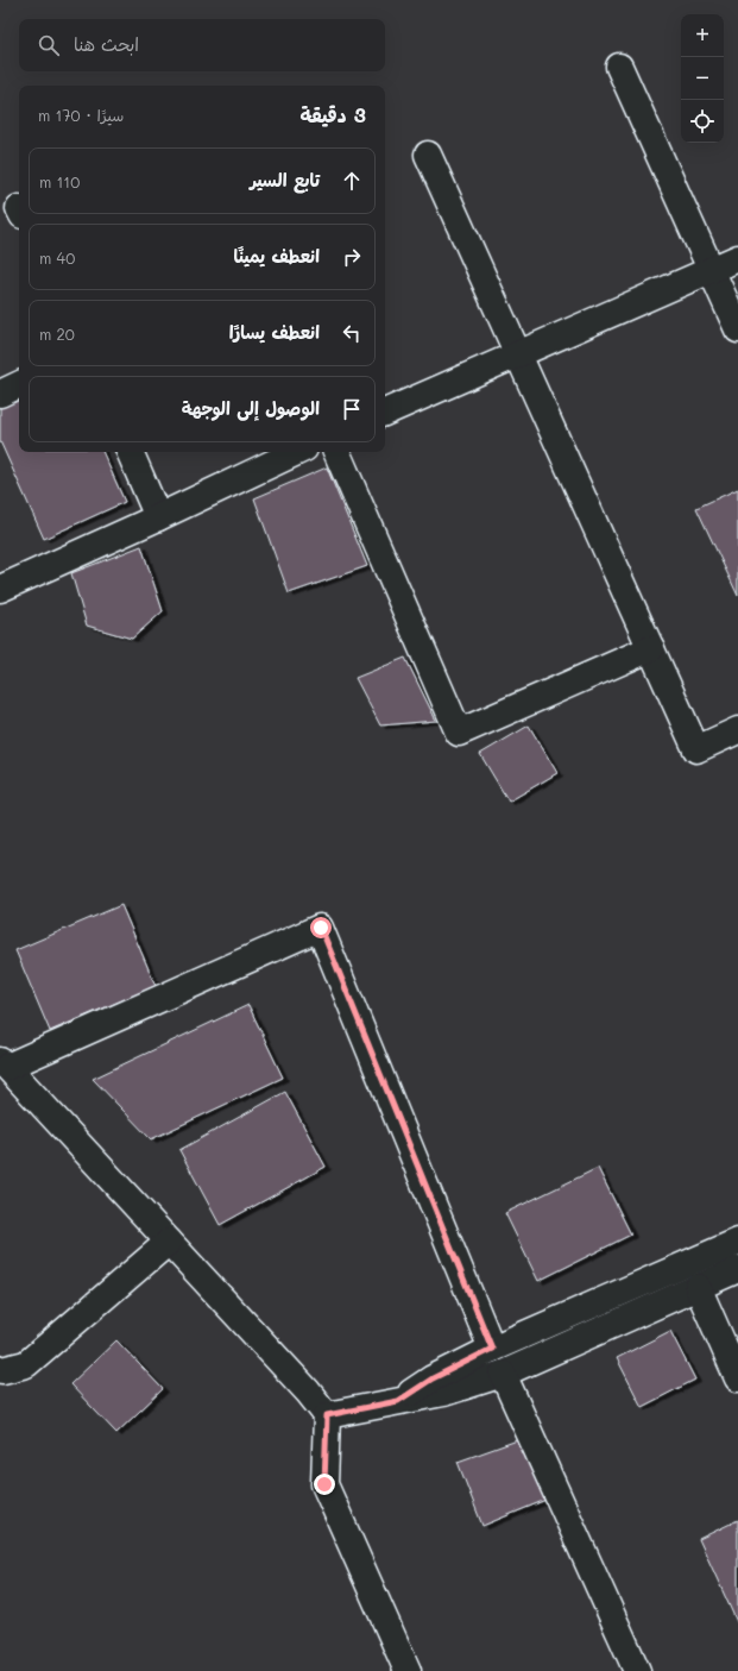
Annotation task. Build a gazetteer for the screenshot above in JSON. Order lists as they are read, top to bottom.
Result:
{
  "page": {
    "map_buttons": ["+", "−"],
    "search": "ابحث هنا",
    "heading": ["3 دقيقة", "سيرًا · 170 m"],
    "list": [
      ["تابع السير", "110 m"],
      ["انعطف يمينًا", "40 m"],
      ["انعطف يسارًا", "20 m"],
      "الوصول إلى الوجهة"
    ]
  }
}
